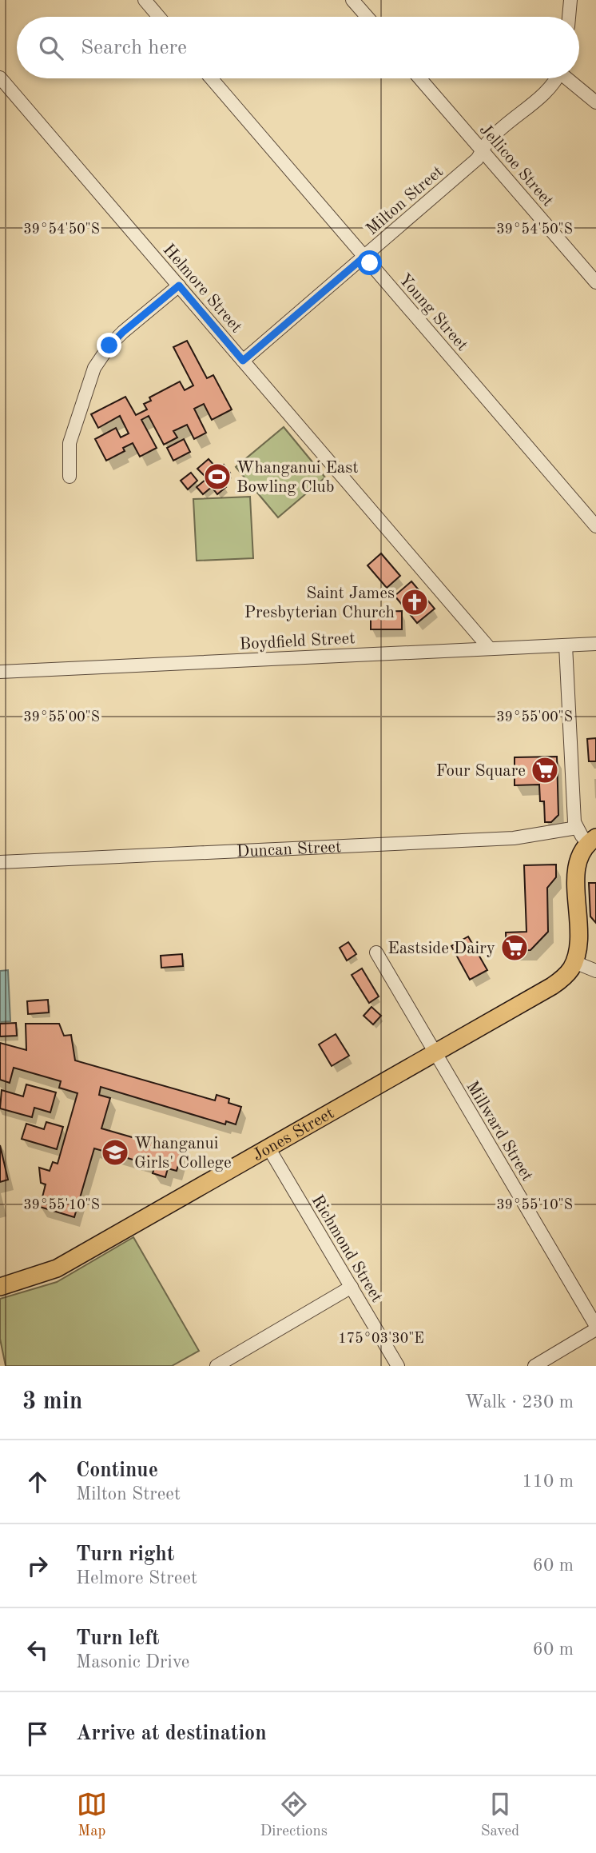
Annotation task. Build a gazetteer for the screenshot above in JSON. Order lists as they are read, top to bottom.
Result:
{
  "streets": {
    "main road": ["Jones Street"],
    "street": [
      "Jellicoe Street",
      "Milton Street",
      "Helmore Street",
      "Young Street",
      "Boydfield Street",
      "Duncan Street",
      "Millward Street",
      "Richmond Street"
    ]
  },
  "crossings": [
    ["Jellicoe Street", "Milton Street"],
    ["Milton Street", "Helmore Street"],
    ["Milton Street", "Young Street"],
    ["Helmore Street", "Boydfield Street"],
    ["Millward Street", "Jones Street"],
    ["Jones Street", "Richmond Street"]
  ],
  "places": {
    "sports": ["Whanganui East Bowling Club"],
    "church": ["Saint James Presbyterian Church"],
    "supermarket": ["Four Square", "Eastside Dairy"],
    "school or university": ["Whanganui Girls' College"]
  },
  "page": {
    "search": "Search here",
    "heading": ["3 min", "Walk · 230 m"],
    "list": [
      ["Continue", "Milton Street", "110 m"],
      ["Turn right", "Helmore Street", "60 m"],
      ["Turn left", "Masonic Drive", "60 m"],
      "Arrive at destination"
    ],
    "nav": ["Map", "Directions", "Saved"]
  },
  "coordinates": [
    "39°54'50\"S",
    "39°55'00\"S",
    "39°55'10\"S",
    "175°03'30\"E"
  ]
}
